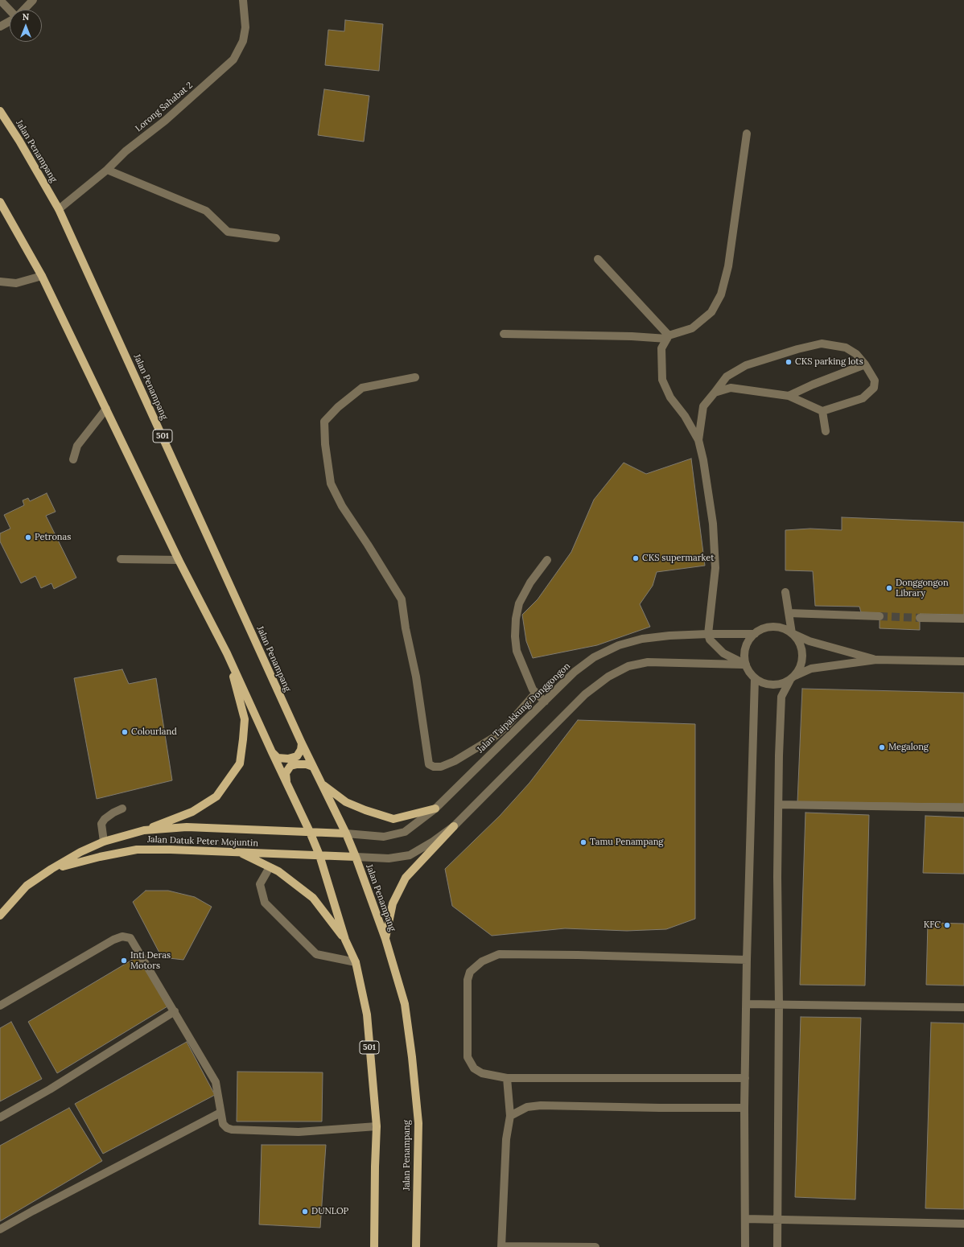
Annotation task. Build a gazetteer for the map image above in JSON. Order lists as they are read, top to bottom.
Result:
{
  "streets": {
    "main road": ["Jalan Penampang", "501", "Jalan Datuk Peter Mojuntin"],
    "street": ["Lorong Sahabat 2", "Jalan Taipakkung Donggongon"]
  },
  "crossings": [
    ["Lorong Sahabat 2", "Jalan Penampang"],
    ["Jalan Penampang", "Jalan Taipakkung Donggongon"],
    ["Jalan Penampang", "Jalan Datuk Peter Mojuntin"],
    ["501", "Jalan Datuk Peter Mojuntin"],
    ["Jalan Taipakkung Donggongon", "Jalan Datuk Peter Mojuntin"]
  ],
  "places": [
    "CKS parking lots",
    "Petronas",
    "CKS supermarket",
    "Donggongon Library",
    "Colourland",
    "Megalong",
    "Tamu Penampang",
    "KFC",
    "Inti Deras Motors",
    "DUNLOP"
  ],
  "north": "top"
}
